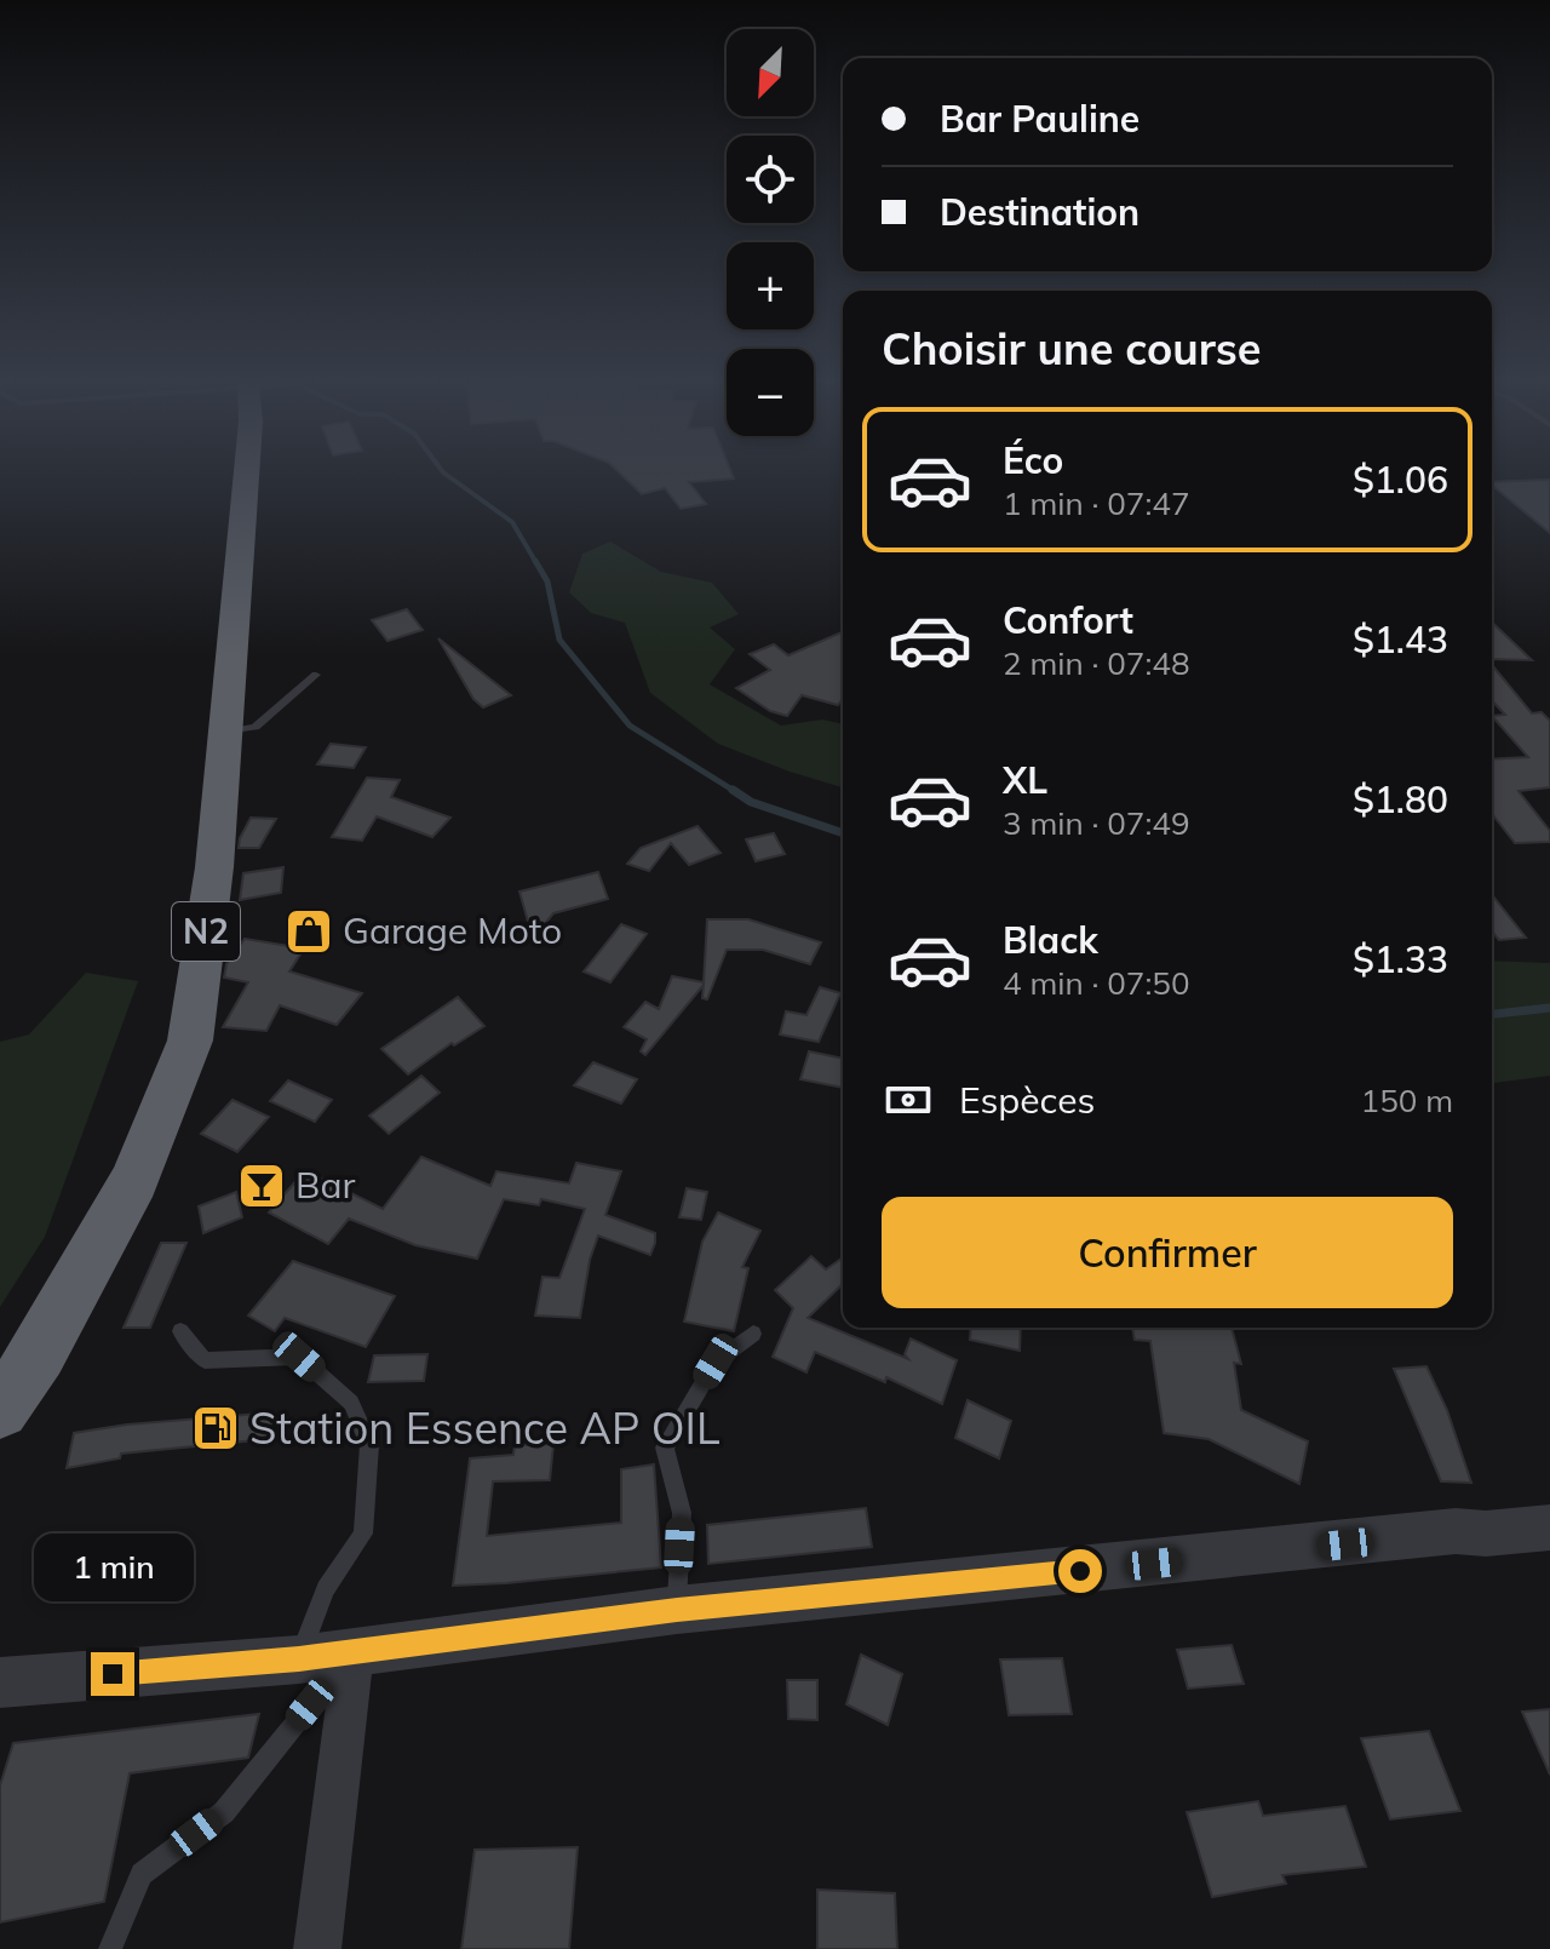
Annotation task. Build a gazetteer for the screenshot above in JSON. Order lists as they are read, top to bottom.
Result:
{
  "streets": {
    "highway": ["N2"]
  },
  "places": {
    "shop": ["Garage Moto"],
    "bar": ["Bar"],
    "fuel station": ["Station Essence AP OIL"]
  },
  "north": "bottom left",
  "page": {
    "map_buttons": ["+", "−"],
    "banner": ["Bar Pauline", "Destination"],
    "heading": "Choisir une course",
    "list": [
      {
        "name": "Éco",
        "note": "1 min · 07:47",
        "value": "$1.06"
      },
      {
        "name": "Confort",
        "note": "2 min · 07:48",
        "value": "$1.43"
      },
      {
        "name": "XL",
        "note": "3 min · 07:49",
        "value": "$1.80"
      },
      {
        "name": "Black",
        "note": "4 min · 07:50",
        "value": "$1.33"
      }
    ],
    "pay": ["Espèces", "150 m"],
    "buttons": "Confirmer",
    "bubble": "1 min"
  }
}
